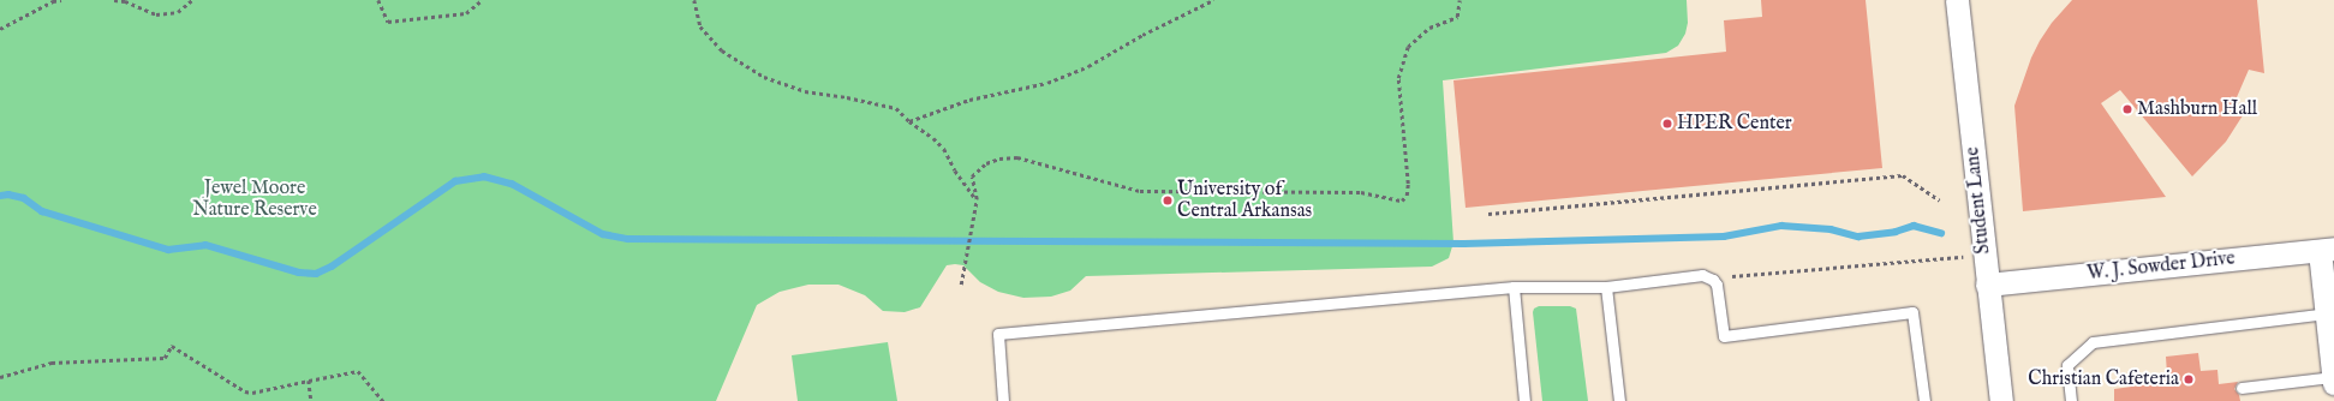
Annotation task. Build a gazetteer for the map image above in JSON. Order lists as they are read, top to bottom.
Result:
{
  "streets": {
    "street": ["Student Lane", "W. J. Sowder Drive"]
  },
  "crossings": [
    ["Student Lane", "W. J. Sowder Drive"]
  ],
  "parks": ["Jewel Moore Nature Reserve"],
  "places": [
    "Mashburn Hall",
    "HPER Center",
    "University of Central Arkansas",
    "Christian Cafeteria"
  ]
}
